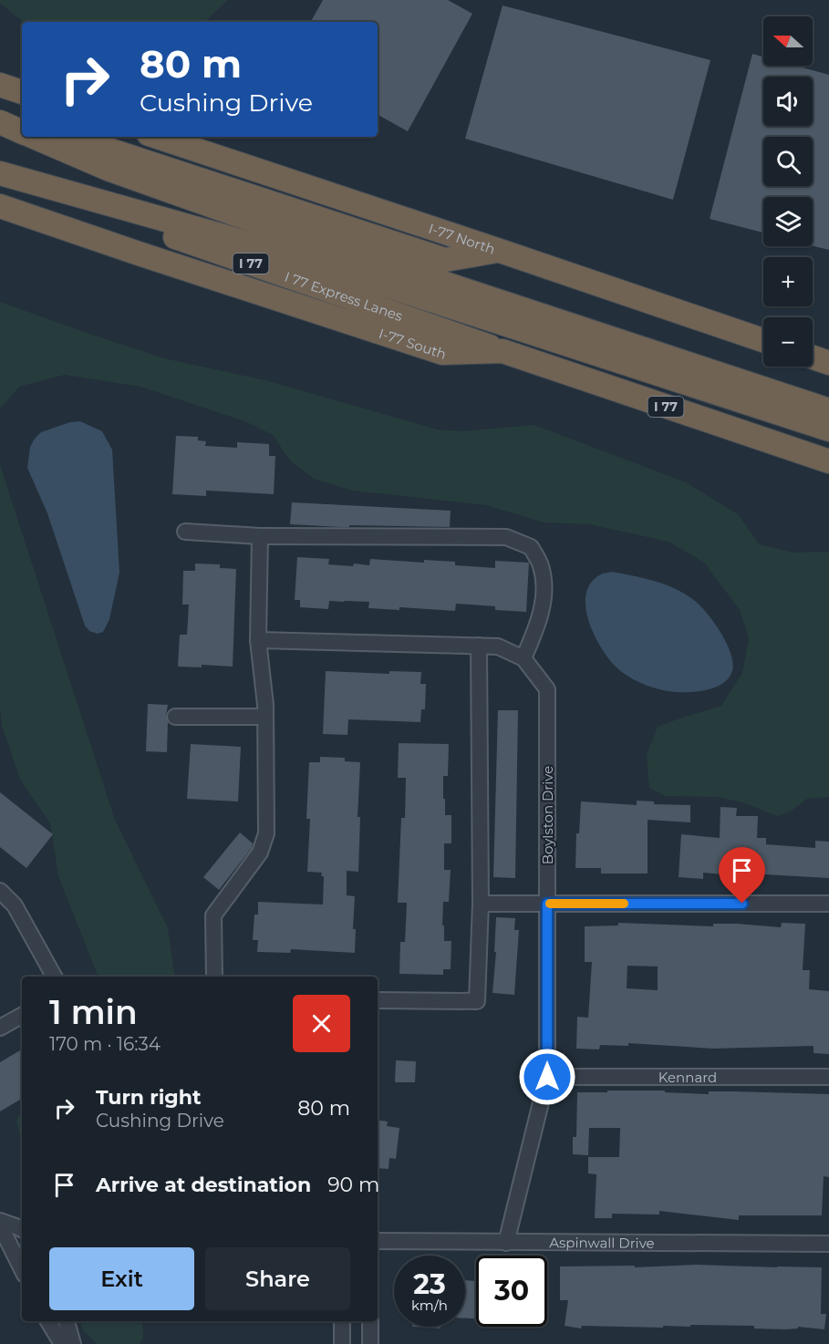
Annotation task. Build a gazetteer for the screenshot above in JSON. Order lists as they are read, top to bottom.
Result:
{
  "streets": {
    "highway": [
      "I-77 North",
      "I 77",
      "I 77 Express Lanes",
      "I-77 South"
    ],
    "street": ["Boylston Drive", "Kennard", "Aspinwall Drive"]
  },
  "crossings": [
    ["I 77 Express Lanes", "I-77 South"],
    ["Boylston Drive", "Kennard"],
    ["Boylston Drive", "Aspinwall Drive"]
  ],
  "north": "left",
  "page": {
    "map_buttons": ["+", "−"],
    "turn": ["80 m", "Cushing Drive"],
    "heading": ["1 min", "170 m · 16:34"],
    "list": [
      {
        "name": "Turn right",
        "note": "Cushing Drive",
        "value": "80 m"
      },
      {
        "name": "Arrive at destination",
        "value": "90 m"
      }
    ],
    "buttons": ["Exit", "Share"],
    "speed": "23 km/h",
    "limit": "30"
  }
}
